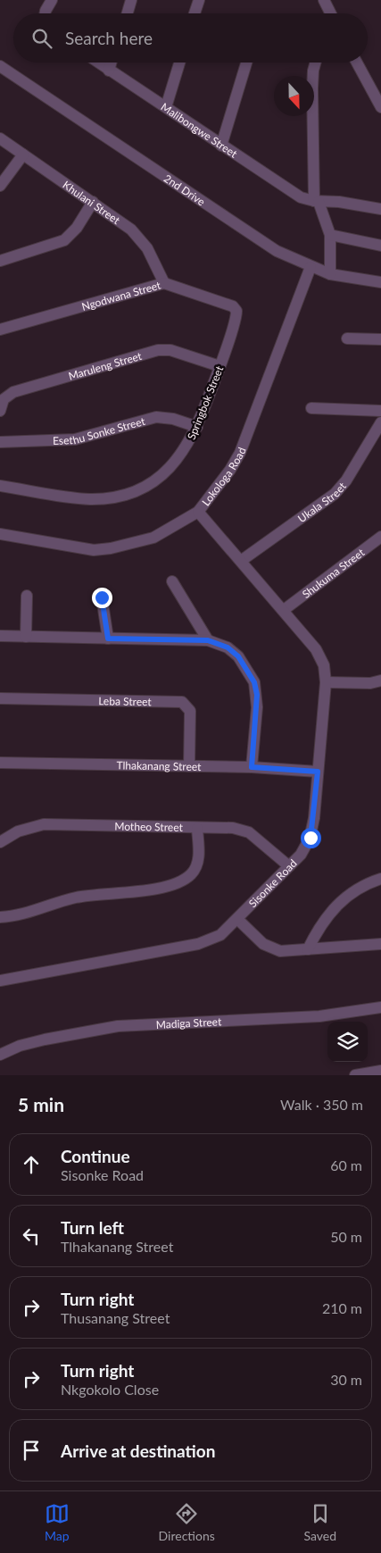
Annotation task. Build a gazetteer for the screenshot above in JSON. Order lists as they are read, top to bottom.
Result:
{
  "streets": {
    "street": [
      "Malibongwe Street",
      "2nd Drive",
      "Khulani Street",
      "Ngodwana Street",
      "Maruleng Street",
      "Springbok Street",
      "Esethu Sonke Street",
      "Lokologa Road",
      "Ukala Street",
      "Shukuma Street",
      "Leba Street",
      "Tlhakanang Street",
      "Motheo Street",
      "Sisonke Road",
      "Madiga Street"
    ]
  },
  "crossings": [
    ["2nd Drive", "Lokologa Road"],
    ["Khulani Street", "Ngodwana Street"],
    ["Ngodwana Street", "Springbok Street"],
    ["Maruleng Street", "Springbok Street"],
    ["Springbok Street", "Esethu Sonke Street"],
    ["Lokologa Road", "Sisonke Road"],
    ["Ukala Street", "Sisonke Road"],
    ["Shukuma Street", "Sisonke Road"],
    ["Leba Street", "Tlhakanang Street"],
    ["Tlhakanang Street", "Sisonke Road"],
    ["Motheo Street", "Sisonke Road"]
  ],
  "north": "bottom",
  "page": {
    "search": "Search here",
    "heading": ["5 min", "Walk · 350 m"],
    "list": [
      ["Continue", "Sisonke Road", "60 m"],
      ["Turn left", "Tlhakanang Street", "50 m"],
      ["Turn right", "Thusanang Street", "210 m"],
      ["Turn right", "Nkgokolo Close", "30 m"],
      "Arrive at destination"
    ],
    "nav": ["Map", "Directions", "Saved"]
  }
}
